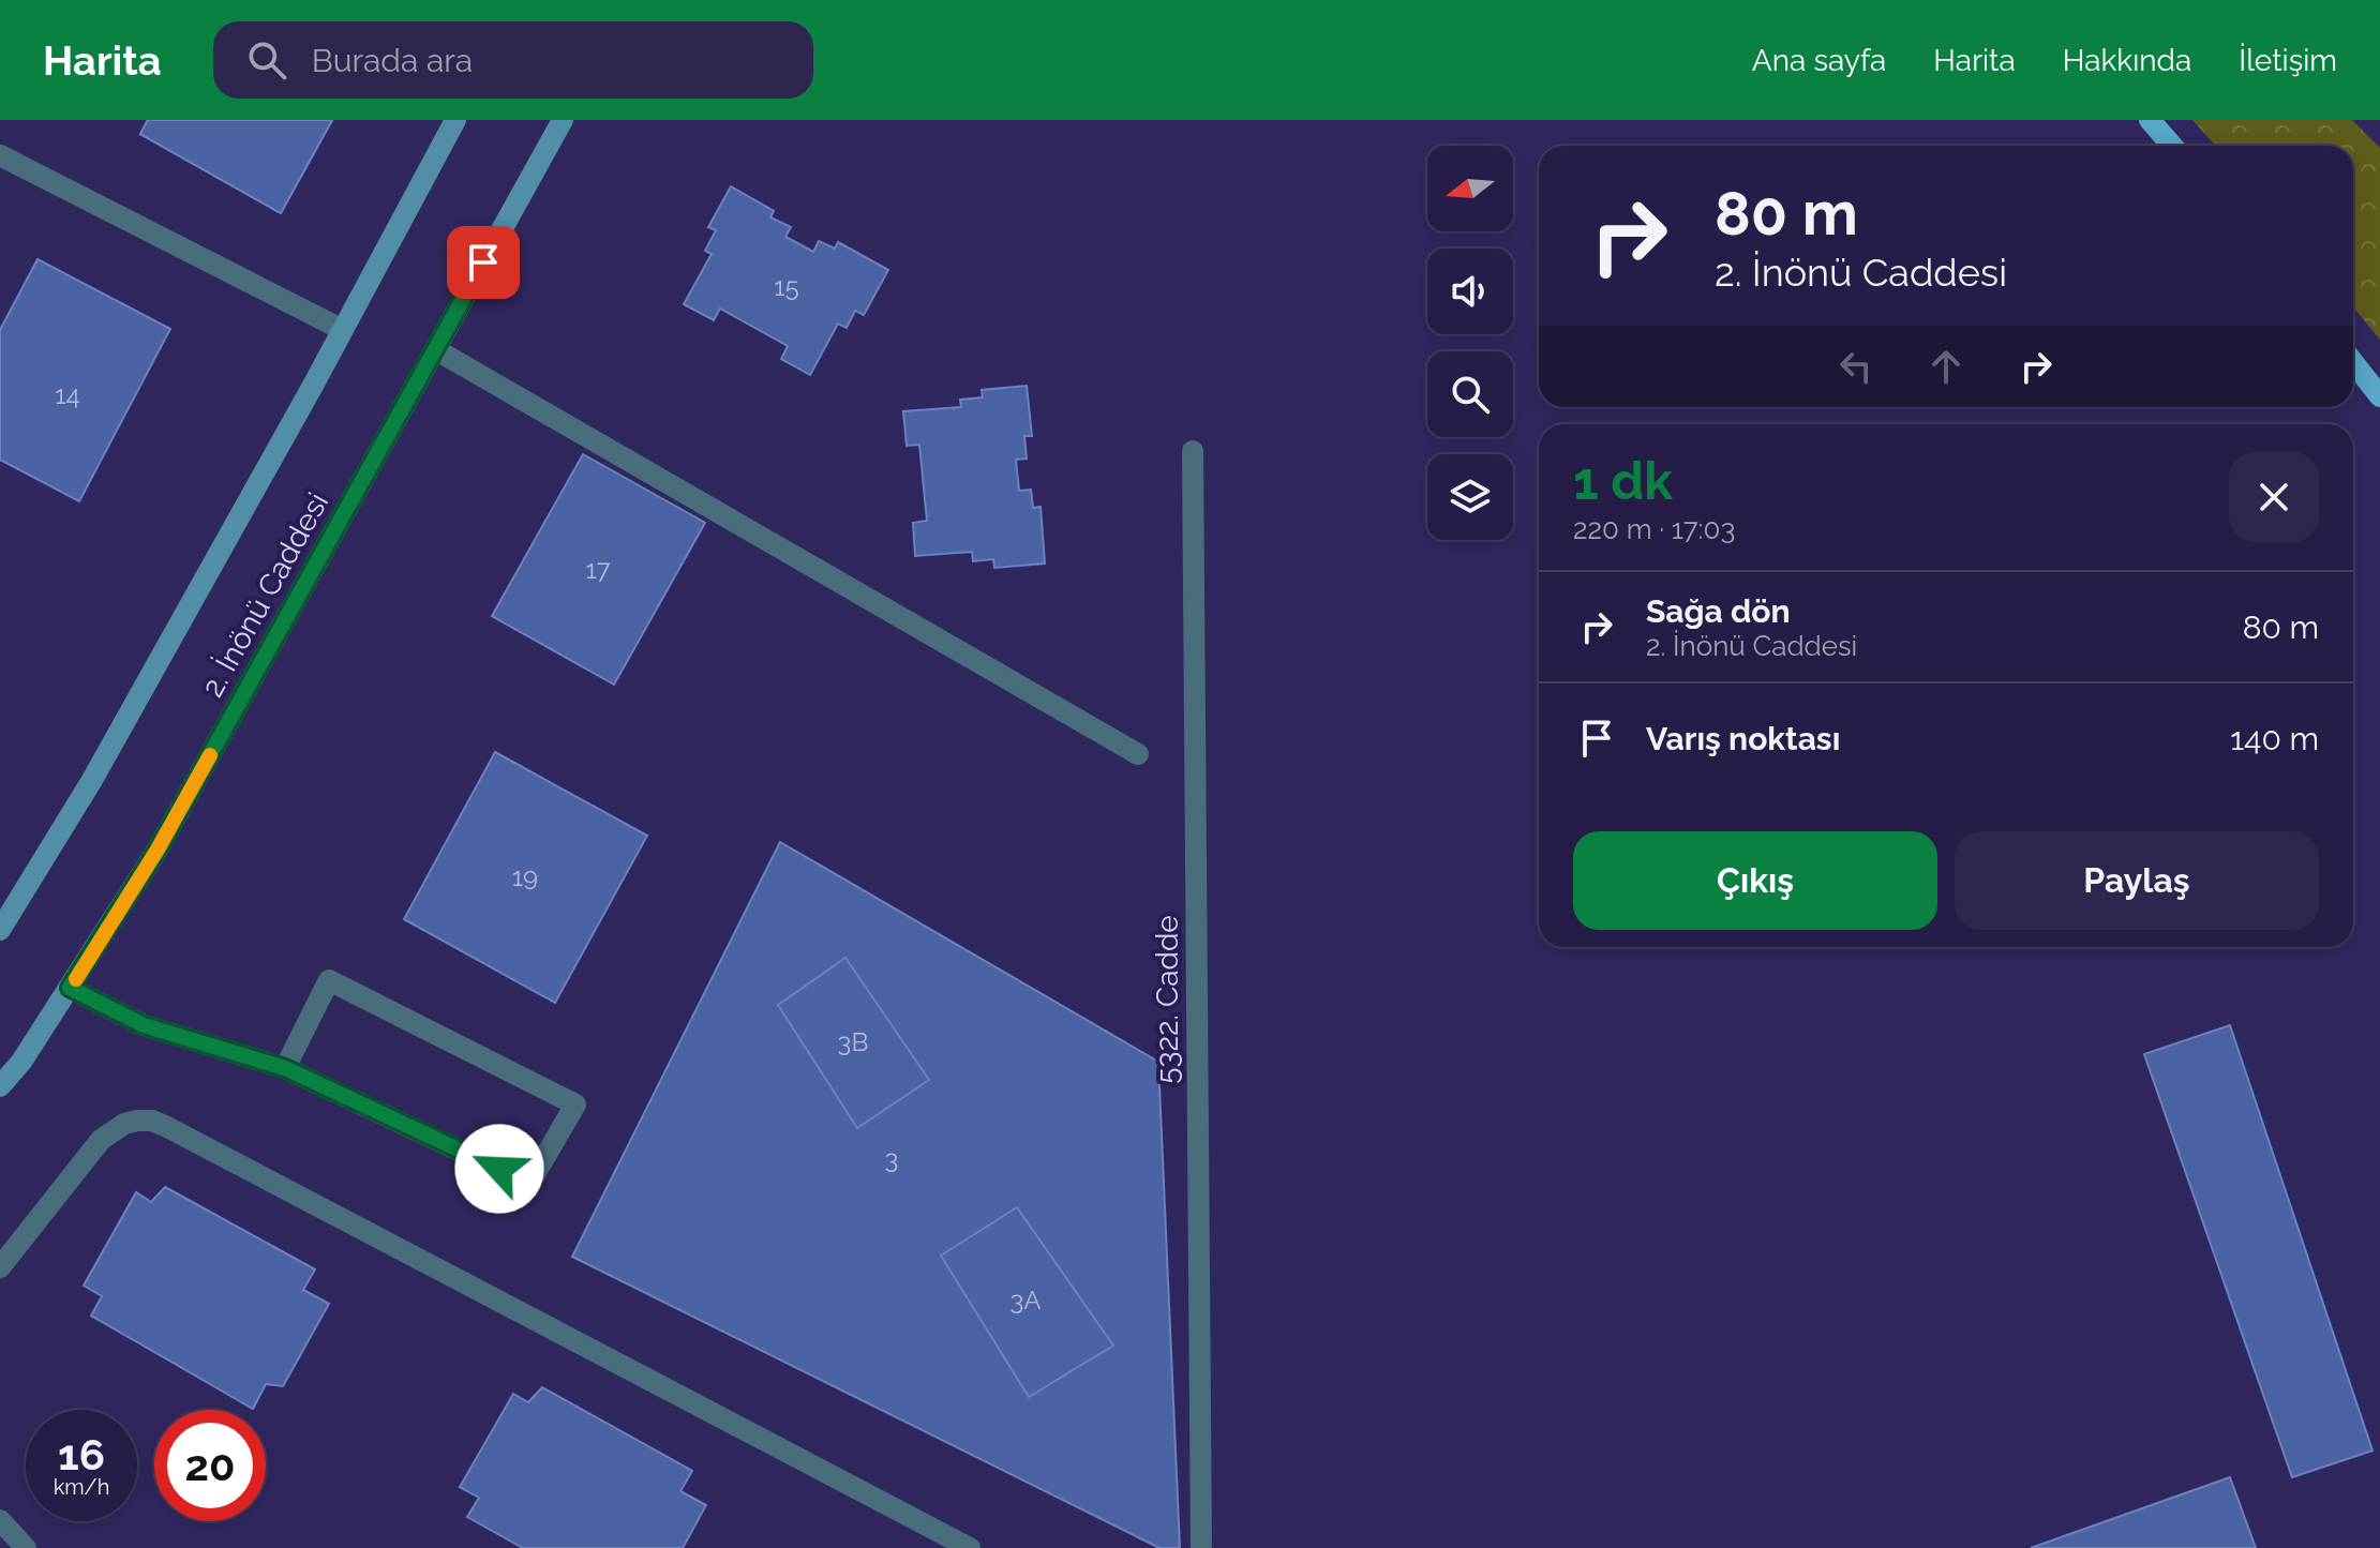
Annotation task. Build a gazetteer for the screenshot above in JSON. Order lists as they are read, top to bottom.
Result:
{
  "streets": {
    "main road": ["2. İnönü Caddesi"],
    "street": ["5322. Cadde"]
  },
  "house_numbers": [
    "15",
    "14",
    "17",
    "19",
    "3B",
    "3",
    "3A"
  ],
  "north": "left",
  "page": {
    "header": "Harita",
    "search": "Burada ara",
    "nav": [
      "Ana sayfa",
      "Harita",
      "Hakkında",
      "İletişim"
    ],
    "turn": ["80 m", "2. İnönü Caddesi"],
    "heading": ["1 dk", "220 m · 17:03"],
    "list": [
      {
        "name": "Sağa dön",
        "note": "2. İnönü Caddesi",
        "value": "80 m"
      },
      {
        "name": "Varış noktası",
        "value": "140 m"
      }
    ],
    "buttons": ["Çıkış", "Paylaş"],
    "speed": "16 km/h",
    "limit": "20"
  }
}
